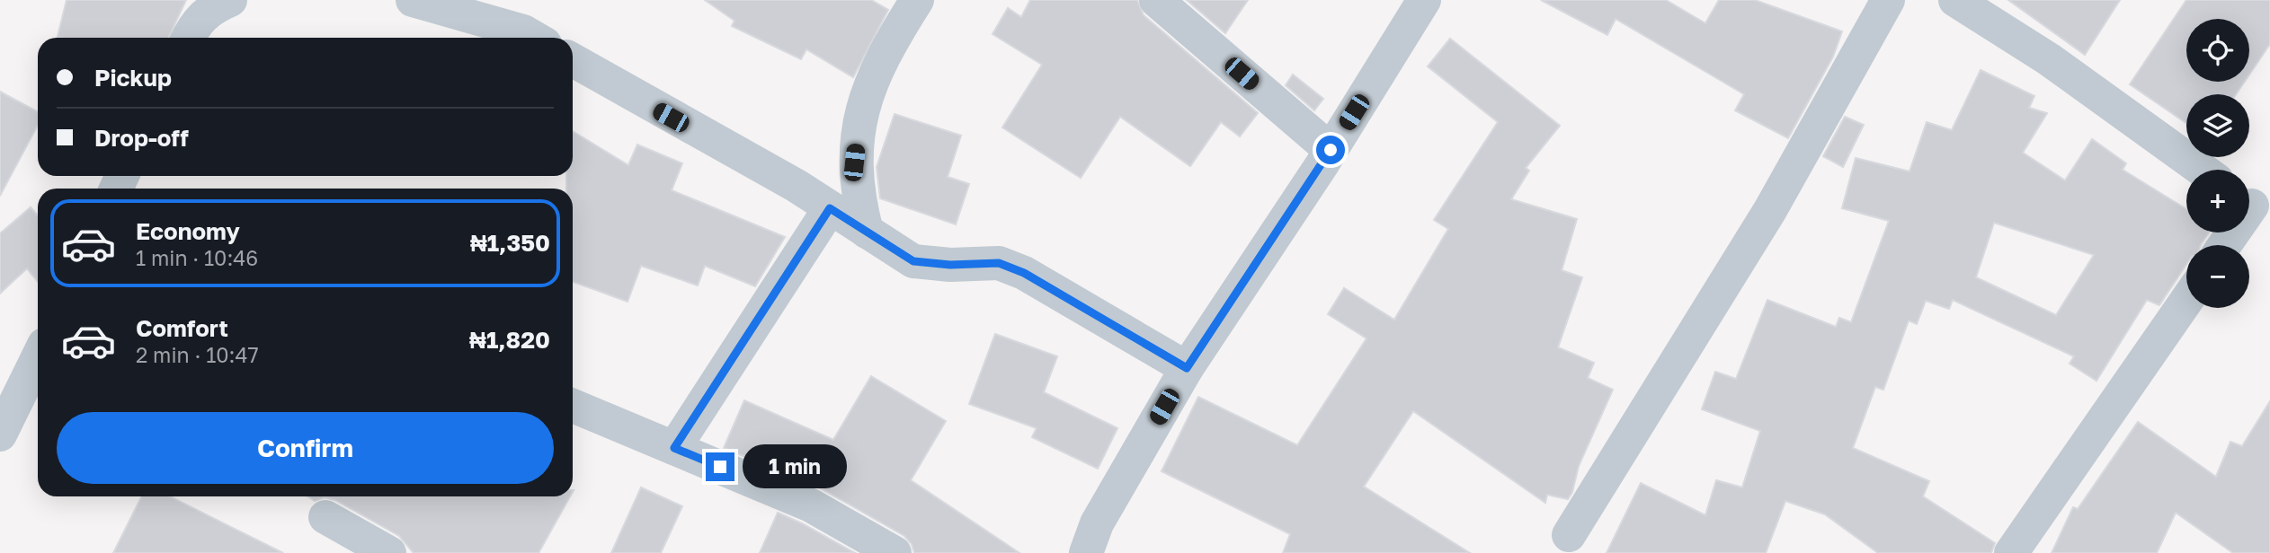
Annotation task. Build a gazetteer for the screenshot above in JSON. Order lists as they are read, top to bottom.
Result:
{
  "page": {
    "map_buttons": ["+", "−"],
    "banner": ["Pickup", "Drop-off"],
    "list": [
      {
        "name": "Economy",
        "note": "1 min · 10:46",
        "value": "₦1,350"
      },
      {
        "name": "Comfort",
        "note": "2 min · 10:47",
        "value": "₦1,820"
      }
    ],
    "buttons": "Confirm",
    "bubble": "1 min"
  }
}
